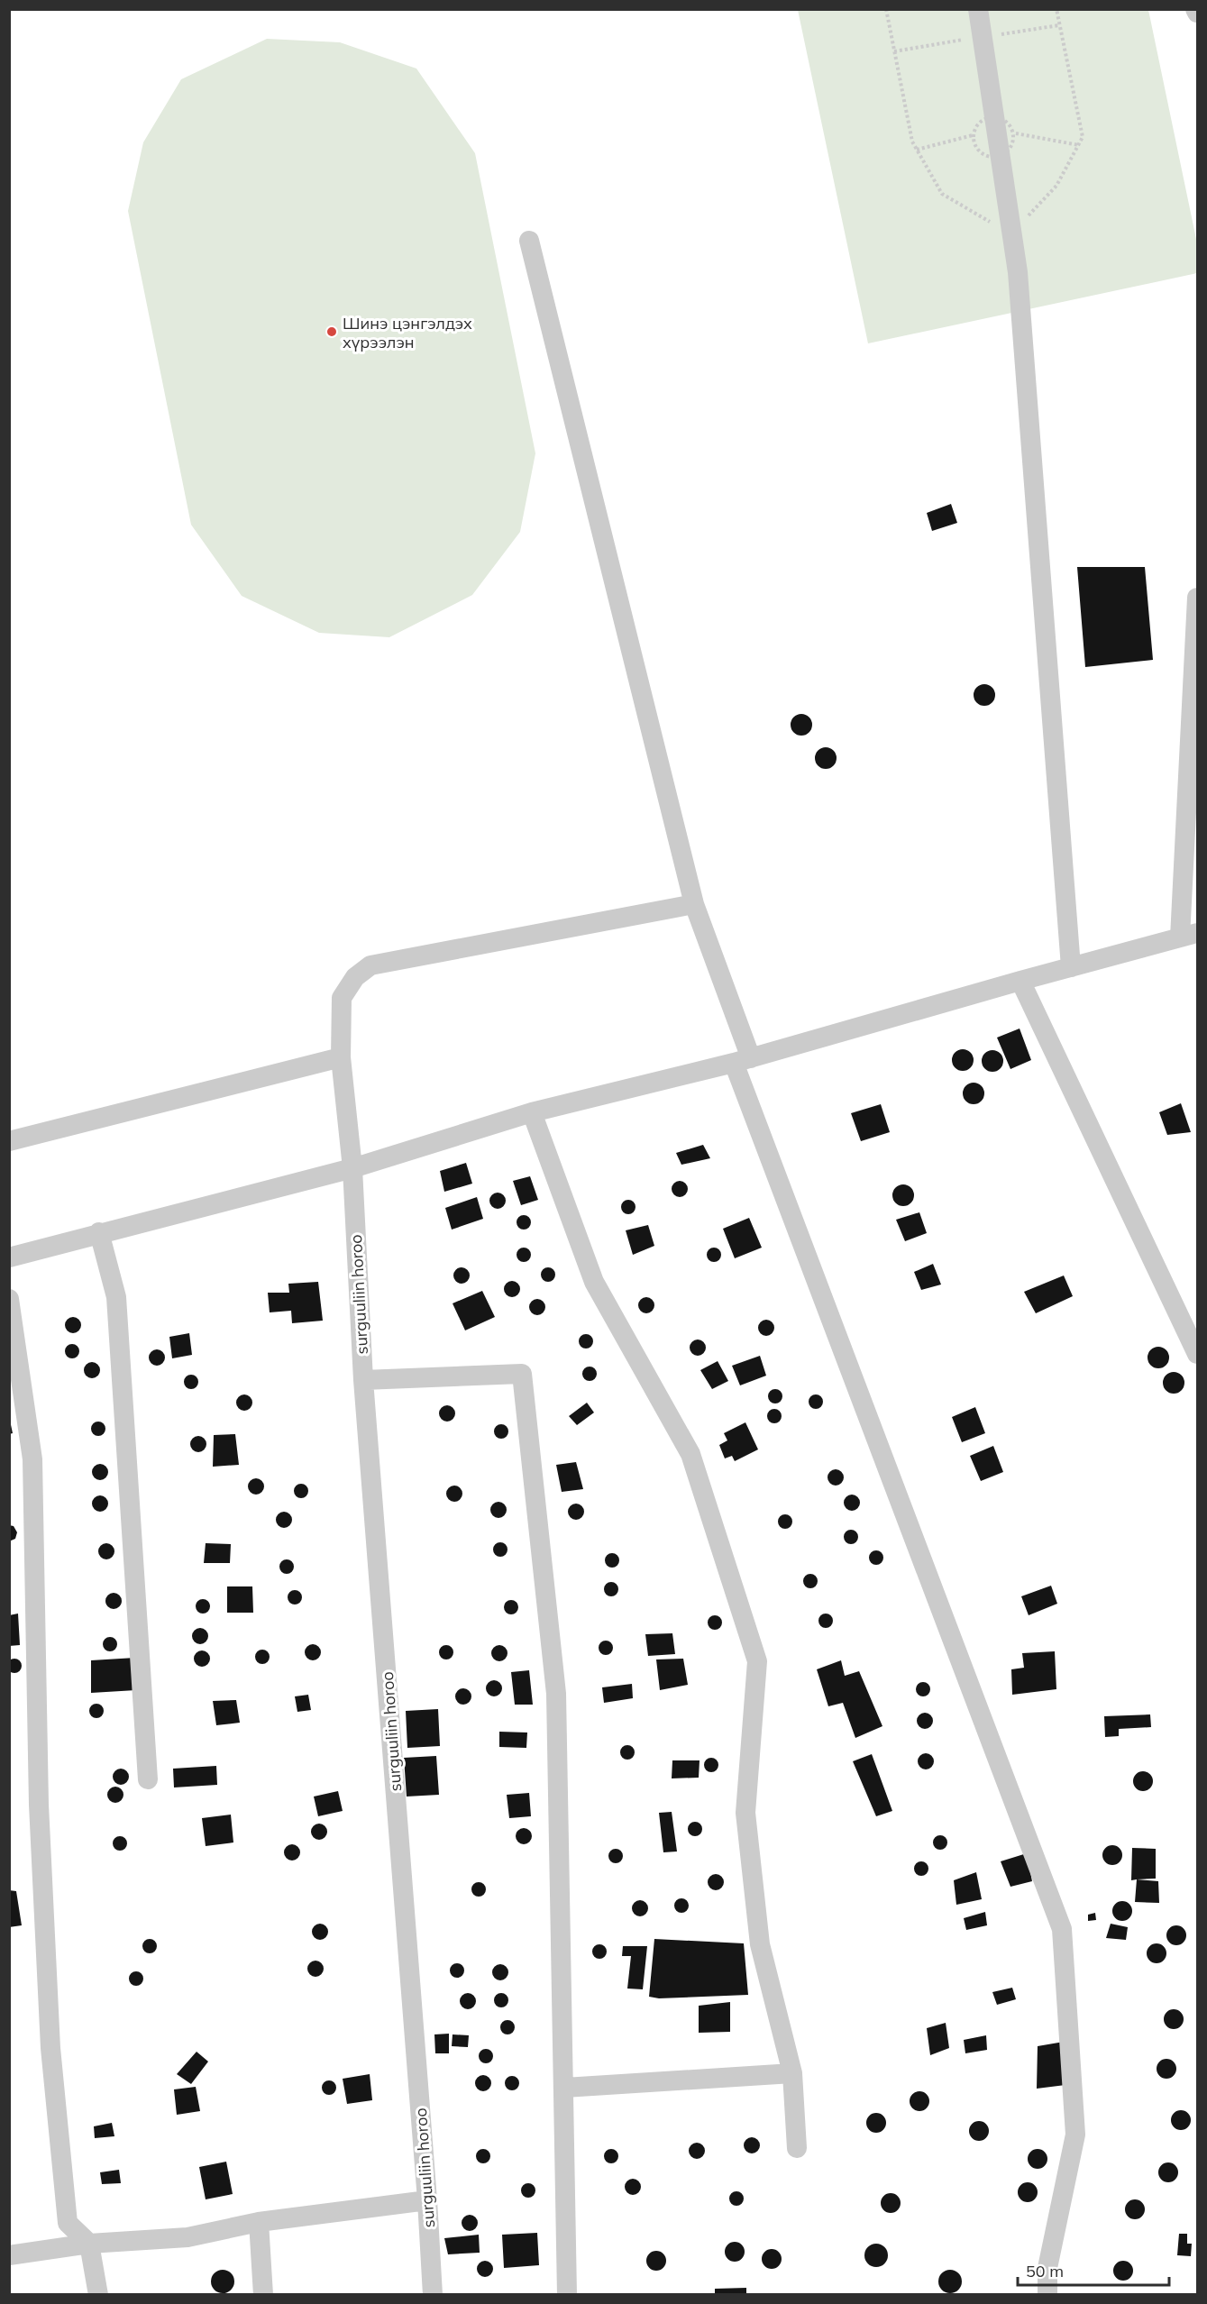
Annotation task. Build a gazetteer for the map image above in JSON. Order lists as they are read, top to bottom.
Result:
{
  "streets": {
    "street": ["surguuliin horoo"]
  },
  "places": ["Шинэ цэнгэлдэх хүрээлэн"],
  "scale_bar": "50 m"
}
